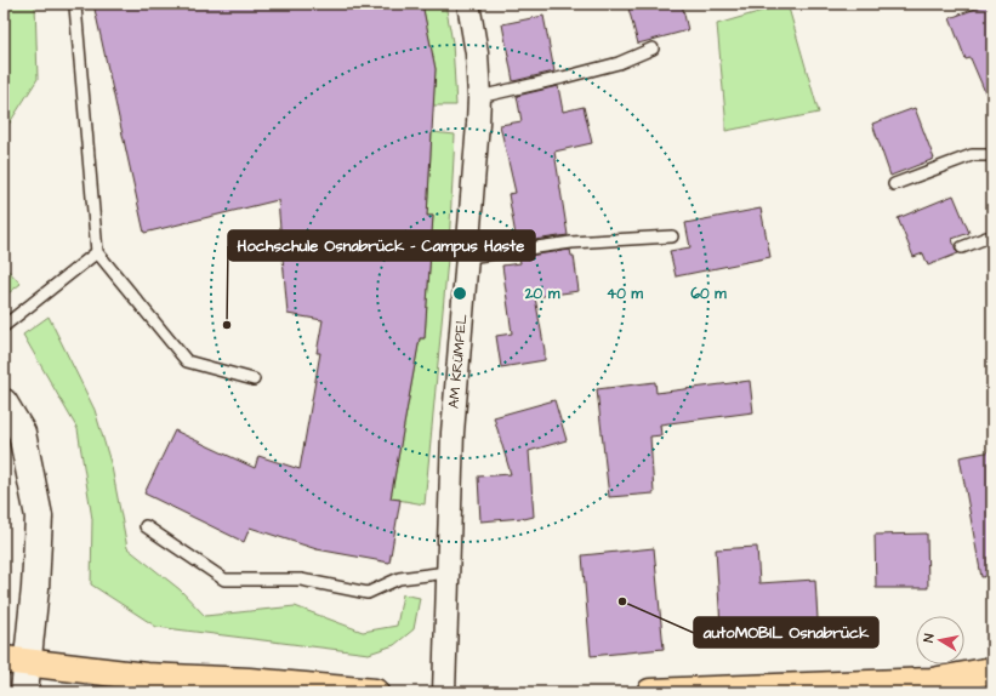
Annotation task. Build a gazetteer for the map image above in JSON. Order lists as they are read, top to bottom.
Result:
{
  "streets": {
    "street": ["AM KRÜMPEL"]
  },
  "places": ["Hochschule Osnabrück - Campus Haste", "autoMOBIL Osnabrück"],
  "north": "left",
  "rings": ["20 m", "40 m", "60 m"]
}
